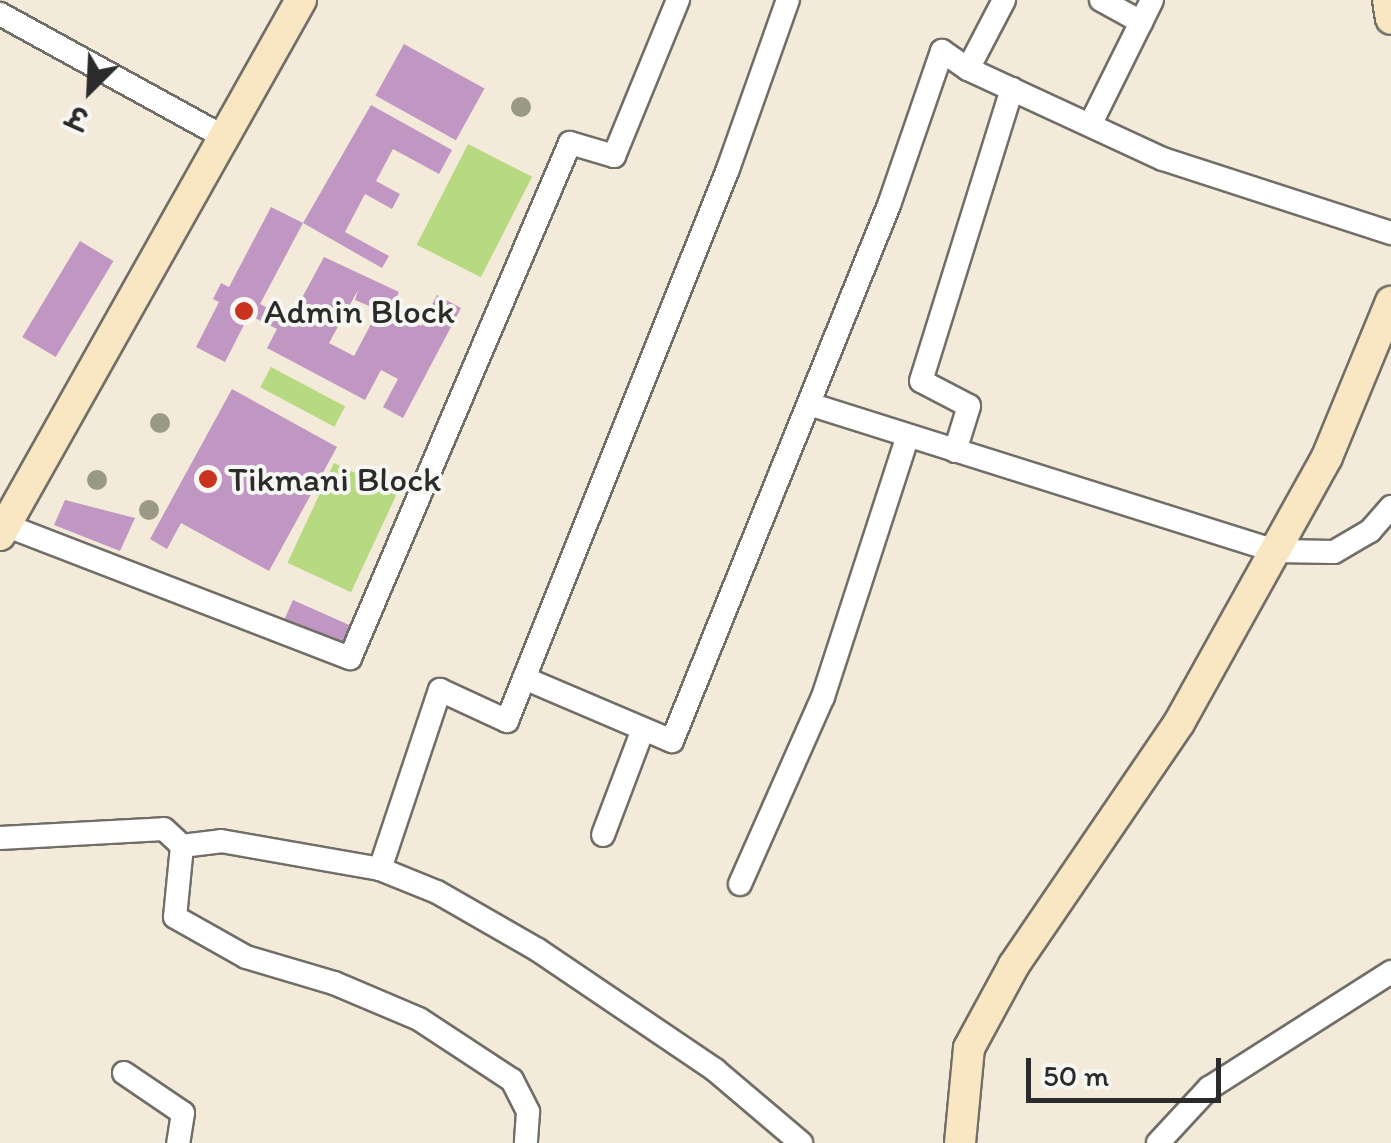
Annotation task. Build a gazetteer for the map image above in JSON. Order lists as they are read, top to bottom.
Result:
{
  "places": ["Admin Block", "Tikmani Block"],
  "scale_bar": "50 m",
  "north": "bottom left"
}
